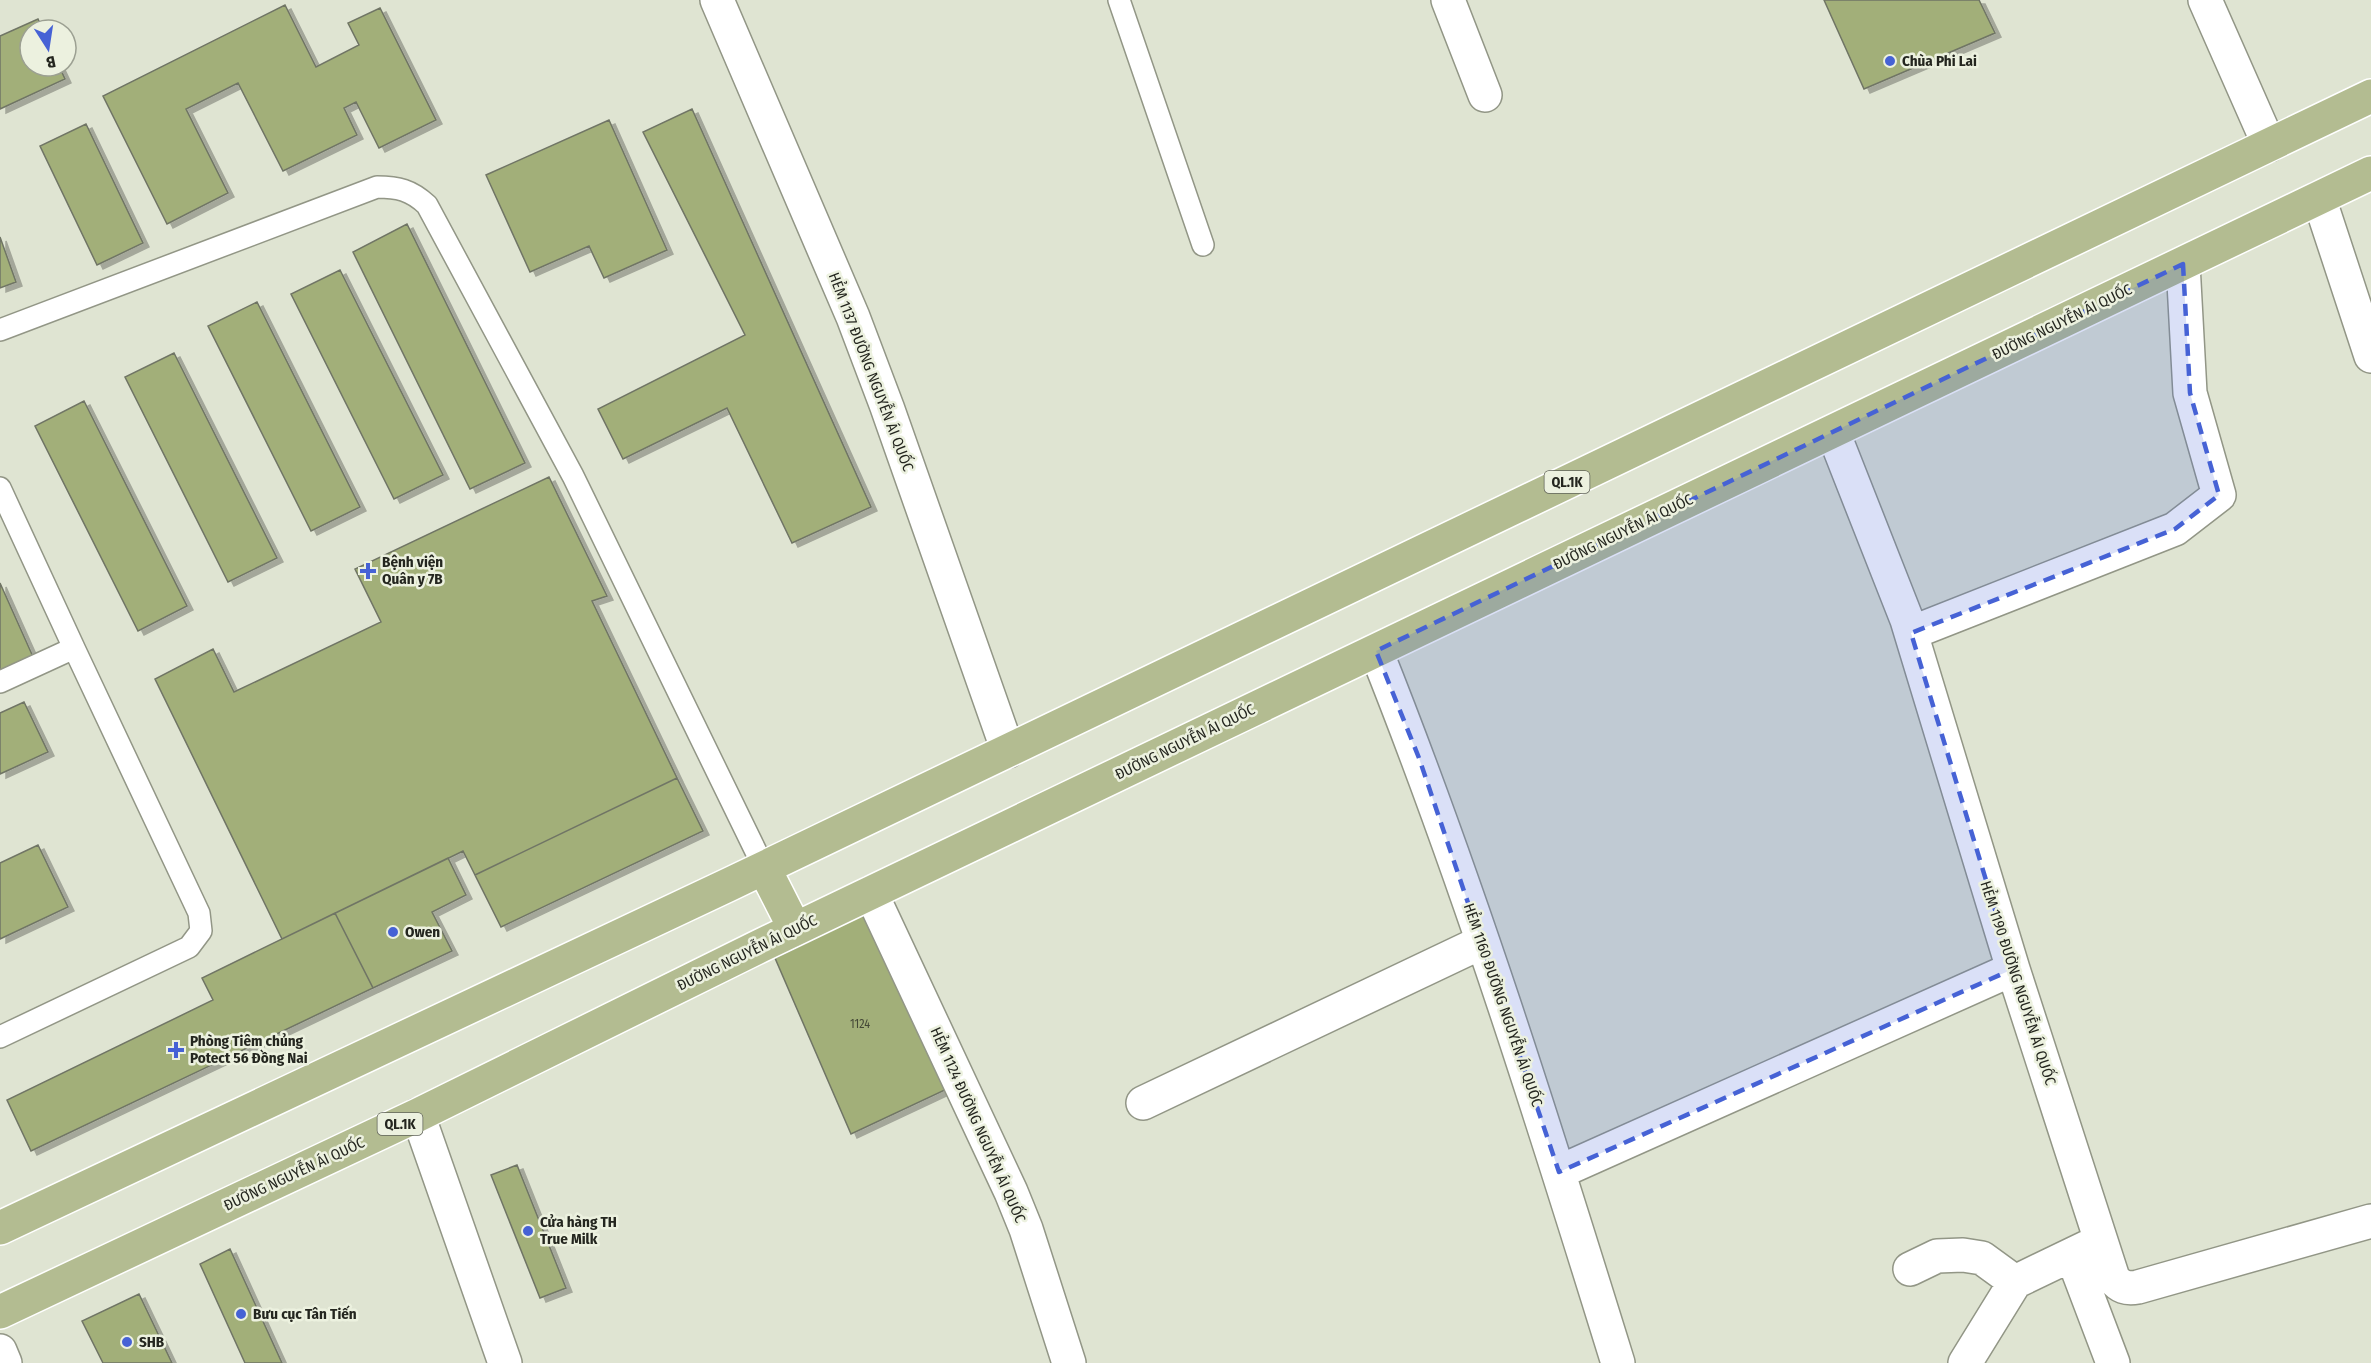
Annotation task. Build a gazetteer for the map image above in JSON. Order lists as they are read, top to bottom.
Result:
{
  "streets": {
    "main road": ["ĐƯỜNG NGUYỄN ÁI QUỐC", "QL.1K"],
    "street": [
      "HẺM 1137 ĐƯỜNG NGUYỄN ÁI QUỐC",
      "HẺM 1190 ĐƯỜNG NGUYỄN ÁI QUỐC",
      "HẺM 1160 ĐƯỜNG NGUYỄN ÁI QUỐC",
      "HẺM 1124 ĐƯỜNG NGUYỄN ÁI QUỐC"
    ]
  },
  "crossings": [
    ["ĐƯỜNG NGUYỄN ÁI QUỐC", "HẺM 1190 ĐƯỜNG NGUYỄN ÁI QUỐC"],
    ["ĐƯỜNG NGUYỄN ÁI QUỐC", "HẺM 1160 ĐƯỜNG NGUYỄN ÁI QUỐC"],
    ["ĐƯỜNG NGUYỄN ÁI QUỐC", "HẺM 1124 ĐƯỜNG NGUYỄN ÁI QUỐC"],
    ["HẺM 1137 ĐƯỜNG NGUYỄN ÁI QUỐC", "QL.1K"]
  ],
  "places": {
    "other": [
      "Chùa Phi Lai",
      "Owen",
      "Cửa hàng TH True Milk",
      "Bưu cục Tân Tiến",
      "SHB"
    ],
    "health": ["Bệnh viện Quân y 7B", "Phòng Tiêm chủng Potect 56 Đồng Nai"]
  },
  "house_numbers": ["1124"],
  "north": "bottom"
}
